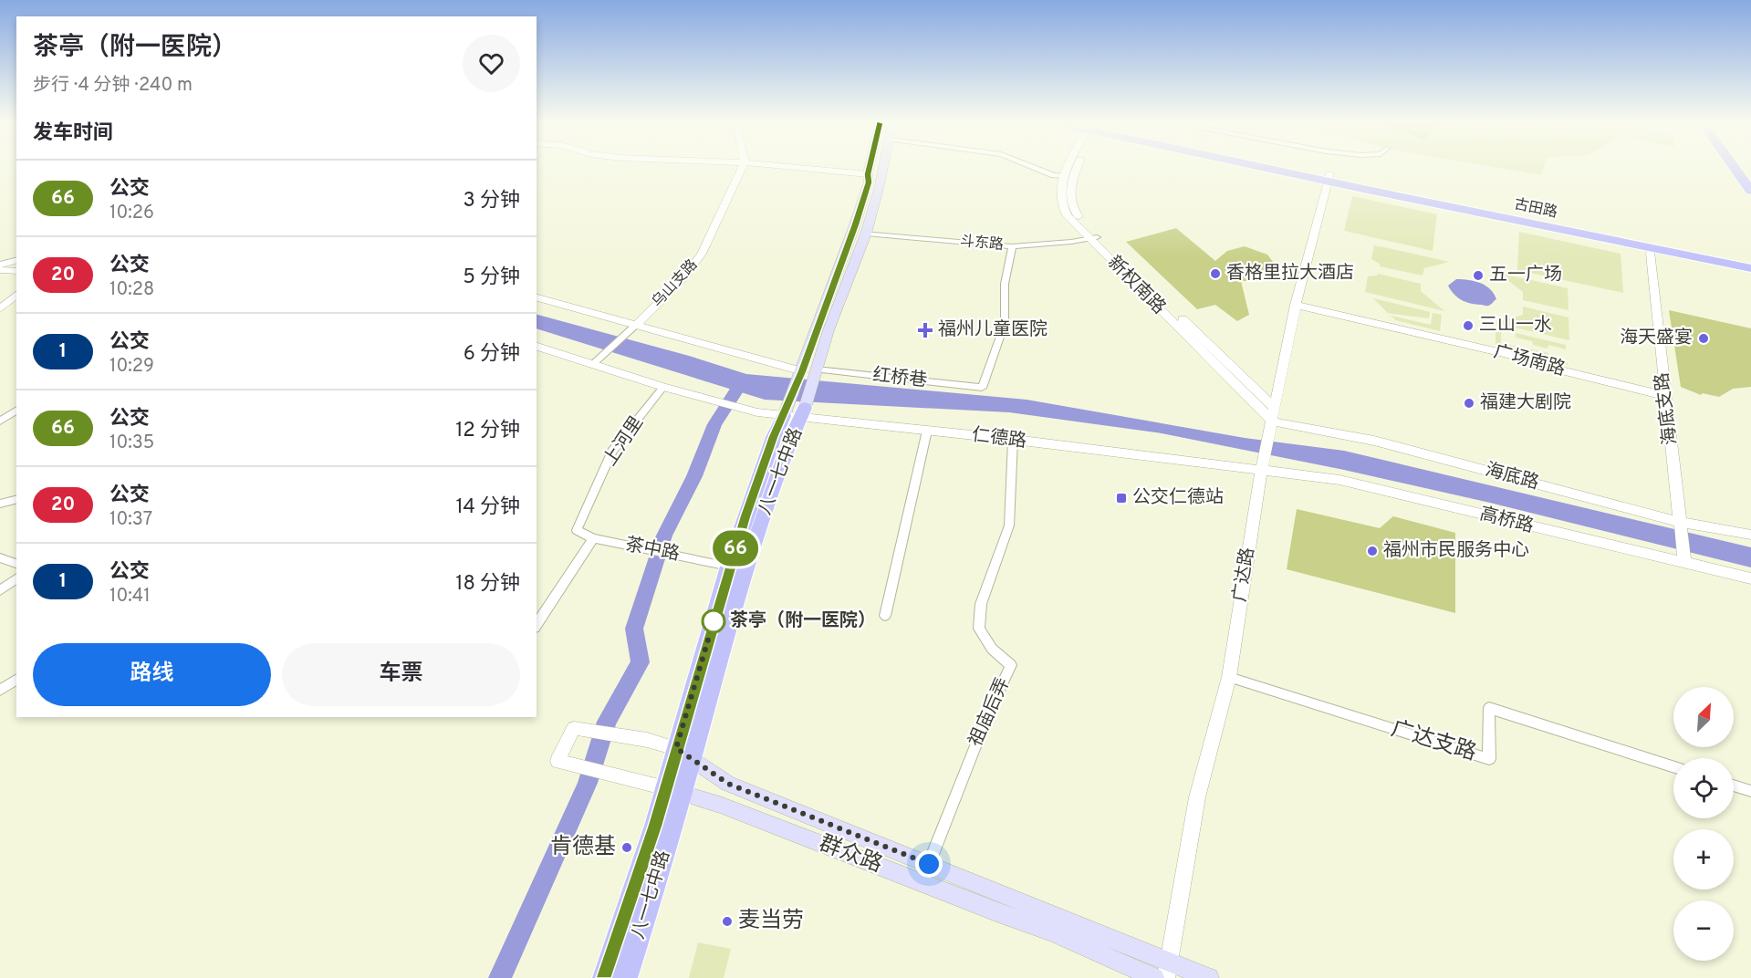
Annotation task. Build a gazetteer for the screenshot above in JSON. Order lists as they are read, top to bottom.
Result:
{
  "streets": {
    "main road": ["古田路", "八一七中路", "群众路"],
    "street": [
      "斗东路",
      "乌山支路",
      "新权南路",
      "广场南路",
      "红桥巷",
      "海底支路",
      "仁德路",
      "上河里",
      "海底路",
      "高桥路",
      "茶中路",
      "广达路",
      "祖庙后弄",
      "广达支路"
    ]
  },
  "crossings": [
    ["古田路", "广达路"],
    ["斗东路", "新权南路"],
    ["斗东路", "红桥巷"],
    ["斗东路", "八一七中路"],
    ["新权南路", "海底路"],
    ["新权南路", "广达路"],
    ["广场南路", "海底支路"],
    ["广场南路", "广达路"],
    ["红桥巷", "八一七中路"],
    ["海底支路", "海底路"],
    ["海底支路", "高桥路"],
    ["仁德路", "上河里"],
    ["仁德路", "八一七中路"],
    ["仁德路", "高桥路"],
    ["仁德路", "广达路"],
    ["仁德路", "祖庙后弄"],
    ["上河里", "茶中路"],
    ["八一七中路", "茶中路"],
    ["八一七中路", "群众路"],
    ["海底路", "广达路"],
    ["高桥路", "广达路"],
    ["广达路", "广达支路"]
  ],
  "places": {
    "other": [
      "香格里拉大酒店",
      "五一广场",
      "三山一水",
      "海天盛宴",
      "福建大剧院",
      "福州市民服务中心",
      "茶亭（附一医院）",
      "肯德基",
      "麦当劳"
    ],
    "health": ["福州儿童医院"],
    "transit": ["公交仁德站"]
  },
  "lines": ["bus line 66"],
  "north": "top right",
  "page": {
    "on_map": "66",
    "heading": [
      ["茶亭（附一医院）", "步行 · 4 分钟 · 240 m"],
      "发车时间"
    ],
    "list": [
      {
        "mark": "66",
        "name": "公交",
        "note": "10:26",
        "value": "3 分钟"
      },
      {
        "mark": "20",
        "name": "公交",
        "note": "10:28",
        "value": "5 分钟"
      },
      {
        "mark": "1",
        "name": "公交",
        "note": "10:29",
        "value": "6 分钟"
      },
      {
        "mark": "66",
        "name": "公交",
        "note": "10:35",
        "value": "12 分钟"
      },
      {
        "mark": "20",
        "name": "公交",
        "note": "10:37",
        "value": "14 分钟"
      },
      {
        "mark": "1",
        "name": "公交",
        "note": "10:41",
        "value": "18 分钟"
      }
    ],
    "buttons": ["路线", "车票"],
    "map_buttons": ["+", "−"]
  }
}
